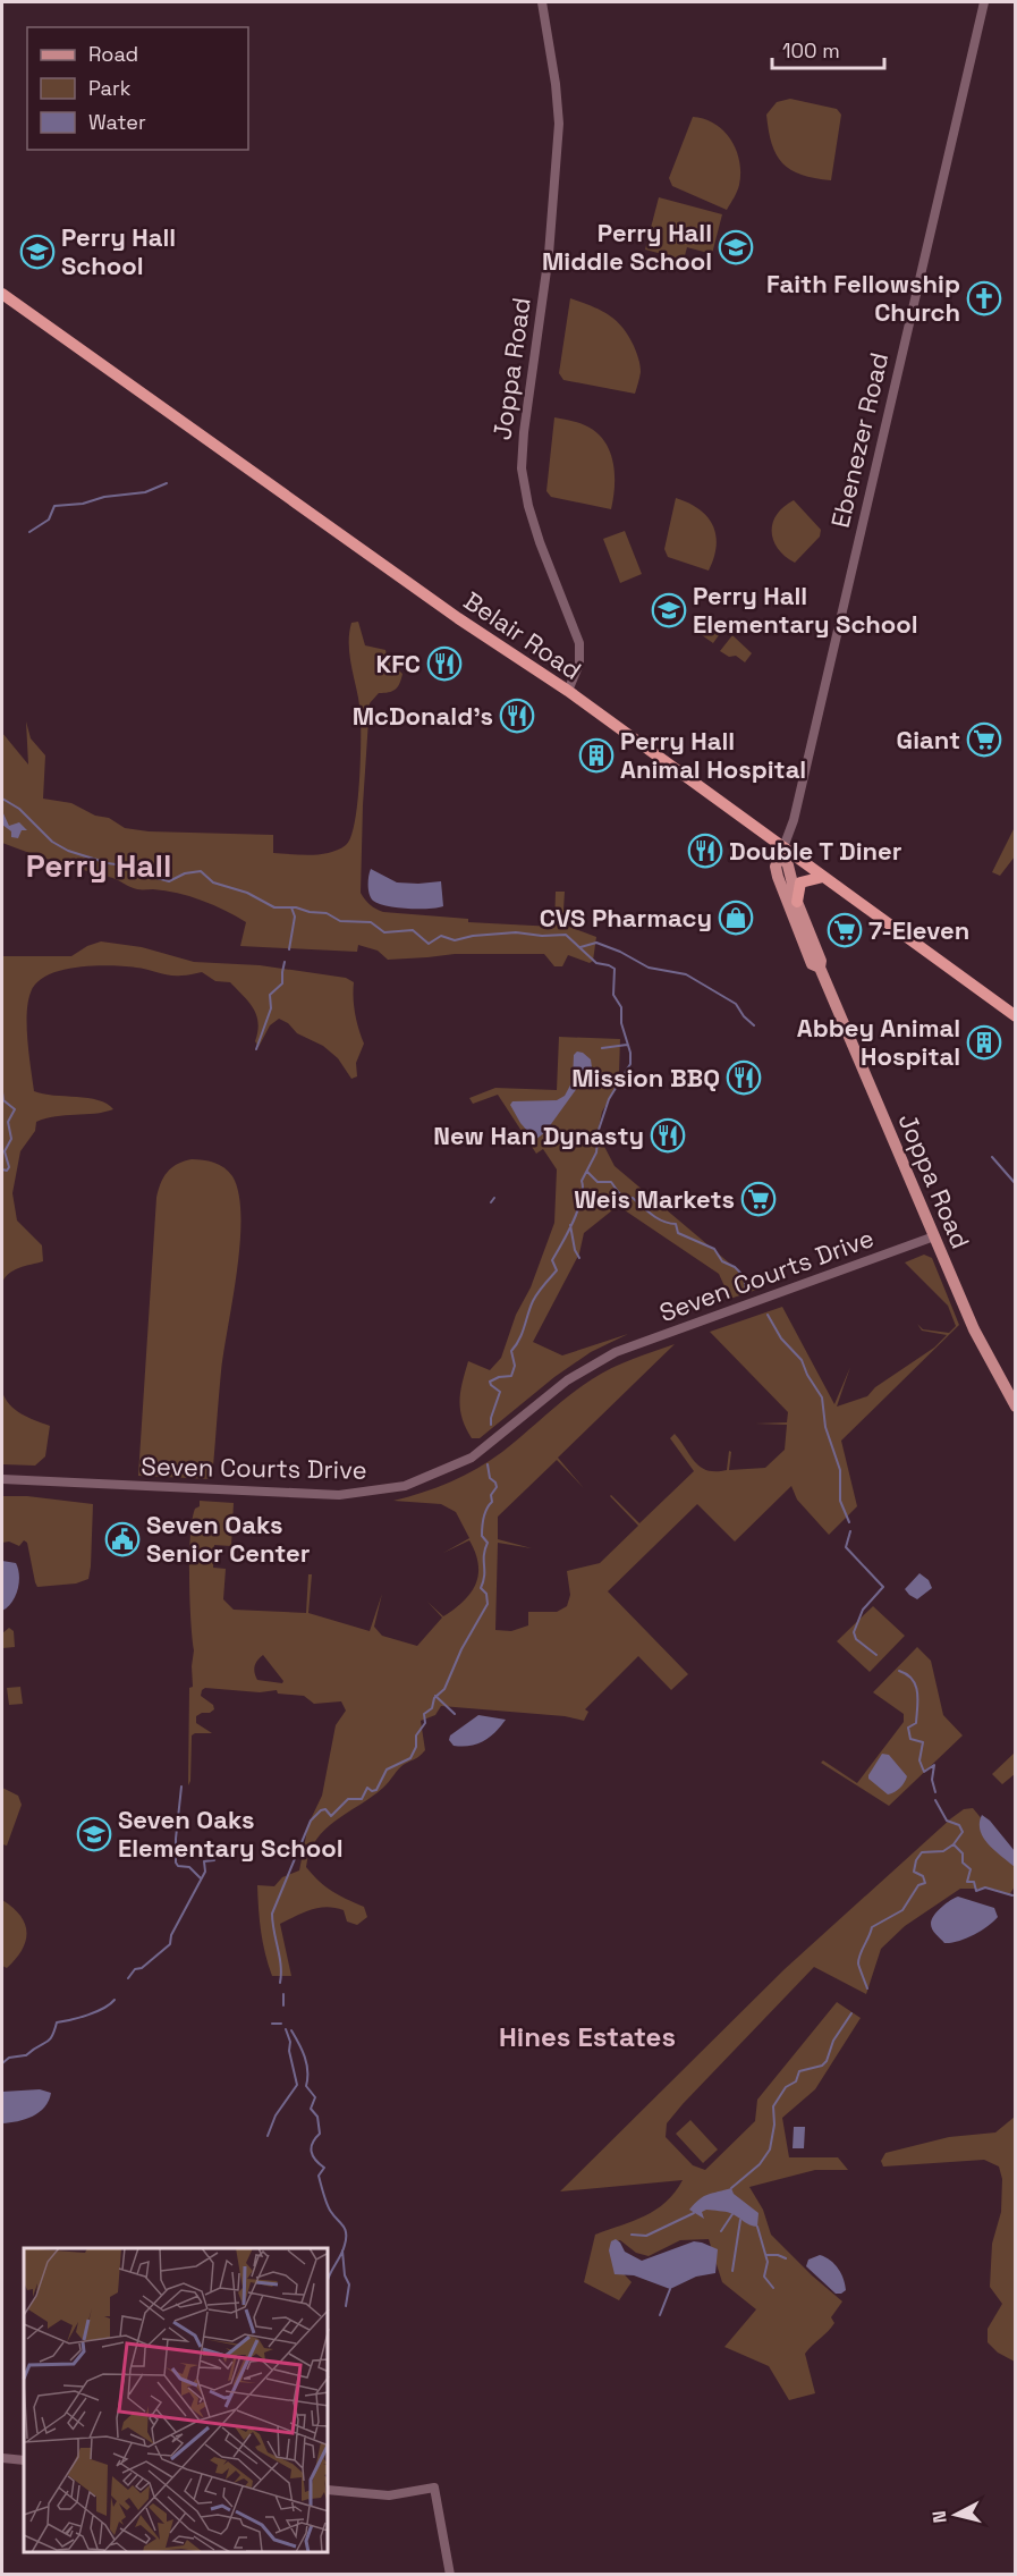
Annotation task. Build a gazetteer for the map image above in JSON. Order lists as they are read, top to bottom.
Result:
{
  "streets": {
    "highway": ["Belair Road"],
    "main road": ["Joppa Road"],
    "street": ["Ebenezer Road", "Seven Courts Drive"]
  },
  "crossings": [
    ["Joppa Road", "Ebenezer Road"],
    ["Joppa Road", "Belair Road"],
    ["Joppa Road", "Seven Courts Drive"],
    ["Ebenezer Road", "Belair Road"]
  ],
  "districts": ["Perry Hall", "Hines Estates"],
  "places": {
    "school or university": [
      "Perry Hall Middle School",
      "Perry Hall School",
      "Perry Hall Elementary School",
      "Seven Oaks Elementary School"
    ],
    "church": ["Faith Fellowship Church"],
    "restaurant": [
      "KFC",
      "McDonald's",
      "Double T Diner",
      "Mission BBQ",
      "New Han Dynasty"
    ],
    "supermarket": ["Giant", "7-Eleven", "Weis Markets"],
    "building": ["Perry Hall Animal Hospital", "Abbey Animal Hospital"],
    "shop": ["CVS Pharmacy"],
    "public building": ["Seven Oaks Senior Center"]
  },
  "legend": ["Road", "Park", "Water"],
  "scale_bar": "100 m",
  "north": "left"
}
